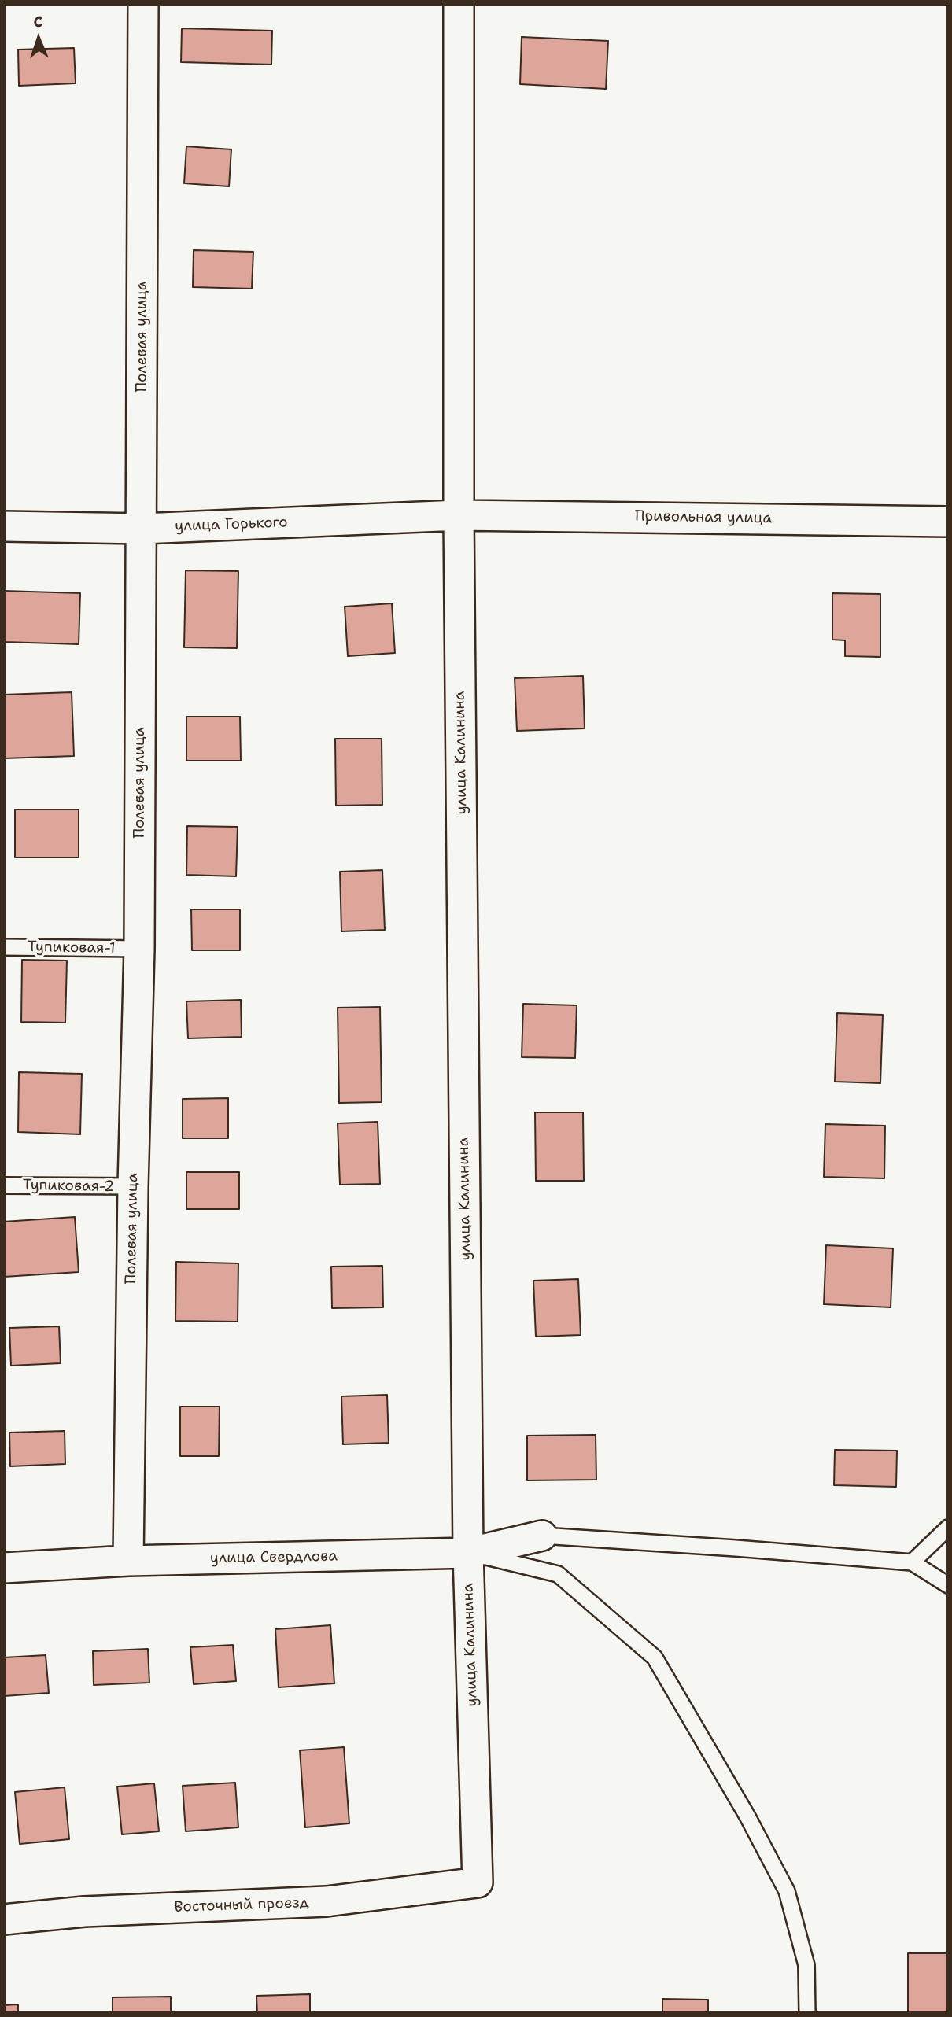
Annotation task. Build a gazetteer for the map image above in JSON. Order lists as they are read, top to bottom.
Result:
{
  "streets": {
    "street": [
      "Полевая улица",
      "Привольная улица",
      "улица Горького",
      "улица Калинина",
      "улица Свердлова",
      "Восточный проезд"
    ],
    "lane": ["Тупиковая-1", "Тупиковая-2"]
  },
  "crossings": [
    ["Полевая улица", "улица Горького"],
    ["Полевая улица", "Тупиковая-1"],
    ["Полевая улица", "Тупиковая-2"],
    ["Полевая улица", "улица Свердлова"],
    ["Привольная улица", "улица Горького"],
    ["Привольная улица", "улица Калинина"],
    ["улица Горького", "улица Калинина"],
    ["улица Калинина", "улица Свердлова"],
    ["улица Калинина", "Восточный проезд"]
  ],
  "north": "top"
}
